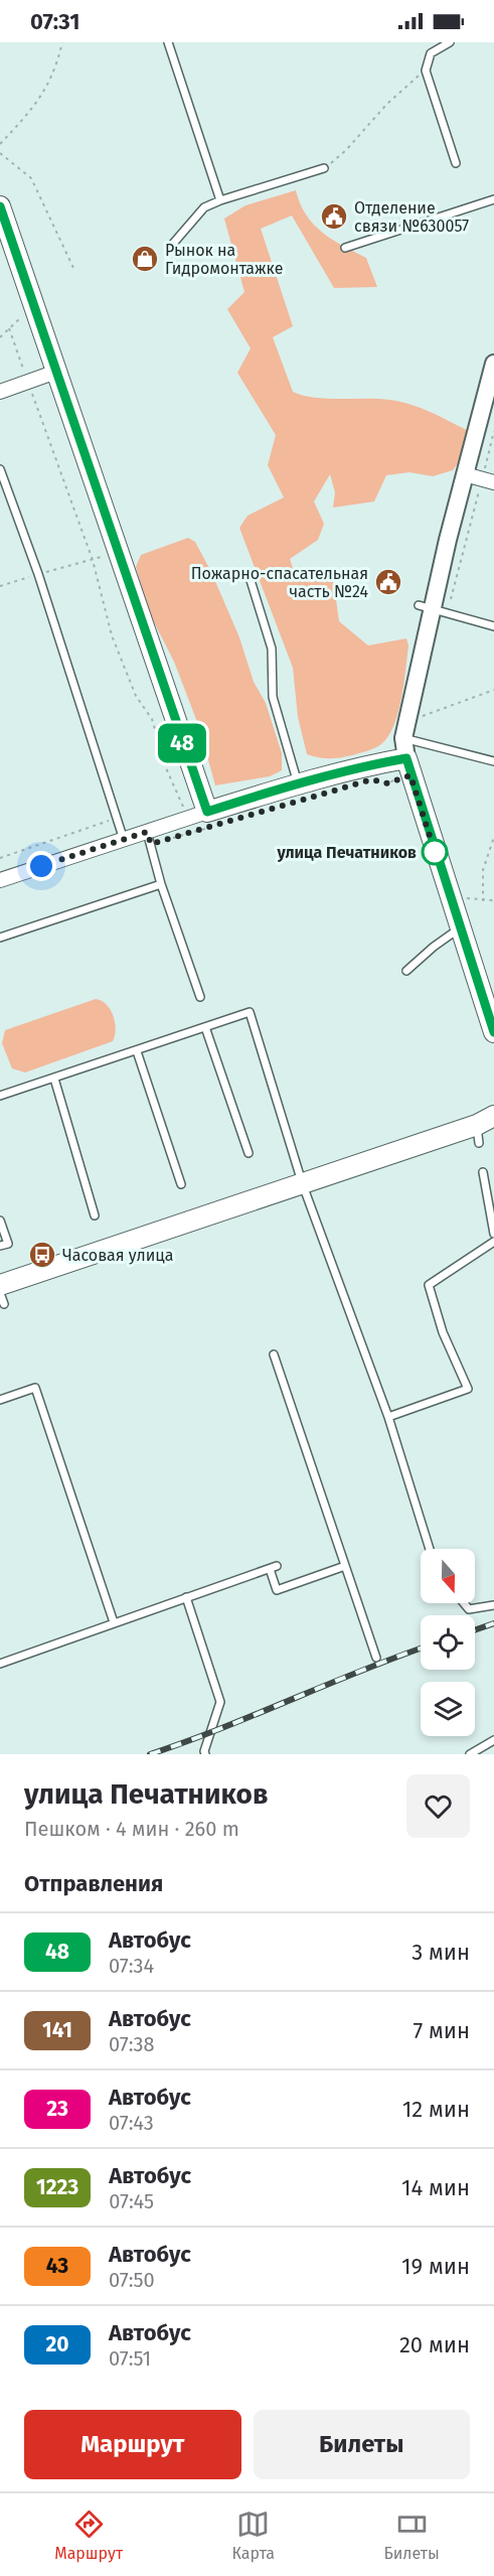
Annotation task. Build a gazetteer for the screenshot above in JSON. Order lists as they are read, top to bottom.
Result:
{
  "places": {
    "public building": ["Отделение связи №630057", "Пожарно-спасательная часть №24"],
    "shop": ["Рынок на Гидромонтажке"],
    "other": ["улица Печатников"],
    "bus stop": ["Часовая улица"]
  },
  "lines": ["bus line 48"],
  "north": "bottom",
  "page": {
    "status": "07:31",
    "on_map": "48",
    "heading": [
      ["улица Печатников", "Пешком · 4 мин · 260 m"],
      "Отправления"
    ],
    "list": [
      {
        "mark": "48",
        "name": "Автобус",
        "note": "07:34",
        "value": "3 мин"
      },
      {
        "mark": "141",
        "name": "Автобус",
        "note": "07:38",
        "value": "7 мин"
      },
      {
        "mark": "23",
        "name": "Автобус",
        "note": "07:43",
        "value": "12 мин"
      },
      {
        "mark": "1223",
        "name": "Автобус",
        "note": "07:45",
        "value": "14 мин"
      },
      {
        "mark": "43",
        "name": "Автобус",
        "note": "07:50",
        "value": "19 мин"
      },
      {
        "mark": "20",
        "name": "Автобус",
        "note": "07:51",
        "value": "20 мин"
      }
    ],
    "buttons": ["Маршрут", "Билеты"],
    "tabs": ["Маршрут", "Карта", "Билеты"]
  }
}
